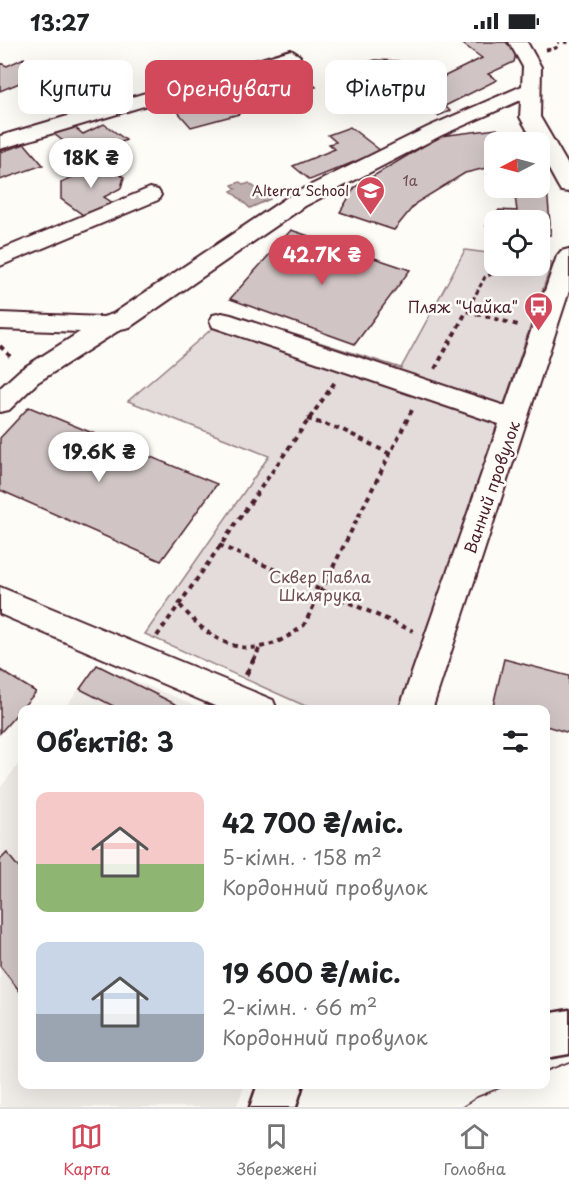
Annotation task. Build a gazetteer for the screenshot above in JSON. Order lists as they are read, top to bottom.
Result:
{
  "streets": {
    "street": ["Ванний провулок"]
  },
  "parks": ["Сквер Павла Шклярука"],
  "places": {
    "school or university": ["Alterra School"],
    "bus stop": ["Пляж \"Чайка\""]
  },
  "house_numbers": ["1а"],
  "north": "left",
  "page": {
    "status": "13:27",
    "chip": ["Купити", "Орендувати", "Фільтри"],
    "price": ["18K ₴", "42.7K ₴", "19.6K ₴"],
    "heading": "Об’єктів: 3",
    "list": [
      {
        "name": "42 700 ₴/міс.",
        "note": "5-кімн. · 158 m² · Кордонний провулок"
      },
      {
        "name": "19 600 ₴/міс.",
        "note": "2-кімн. · 66 m² · Кордонний провулок"
      }
    ],
    "tabs": ["Карта", "Збережені", "Головна"]
  }
}
